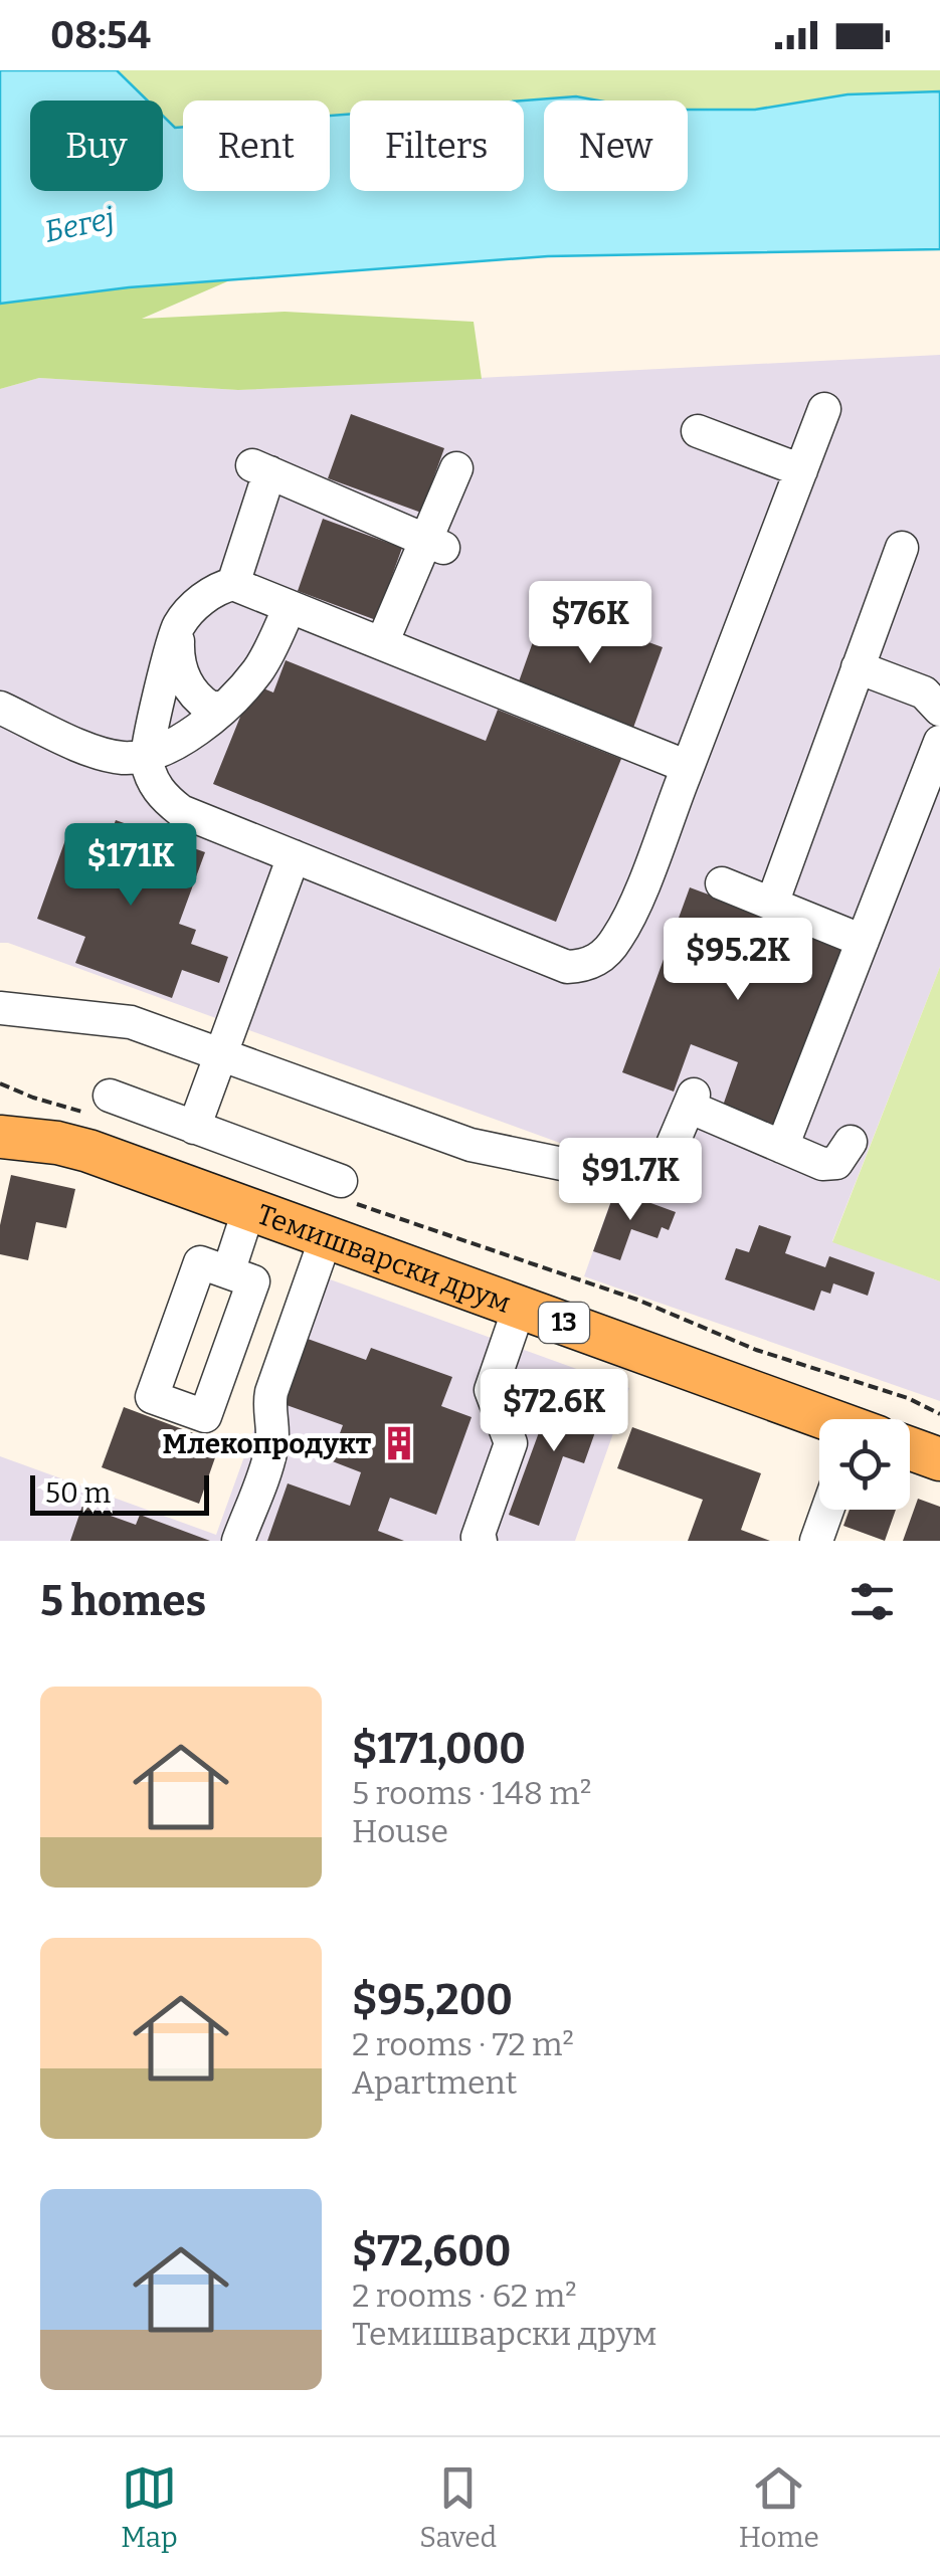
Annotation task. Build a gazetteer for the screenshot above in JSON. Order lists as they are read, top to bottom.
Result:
{
  "streets": {
    "main road": ["Темишварски друм", "13"]
  },
  "water": ["Бегеј"],
  "places": {
    "building": ["Млекопродукт"]
  },
  "scale_bar": "50 m",
  "page": {
    "status": "08:54",
    "chip": [
      "Buy",
      "Rent",
      "Filters",
      "New"
    ],
    "price": [
      "$76K",
      "$171K",
      "$95.2K",
      "$91.7K",
      "$72.6K"
    ],
    "scale": "50 m",
    "heading": "5 homes",
    "list": [
      {
        "name": "$171,000",
        "note": "5 rooms · 148 m² · House"
      },
      {
        "name": "$95,200",
        "note": "2 rooms · 72 m² · Apartment"
      },
      {
        "name": "$72,600",
        "note": "2 rooms · 62 m² · Темишварски друм"
      }
    ],
    "tabs": ["Map", "Saved", "Home"]
  }
}
